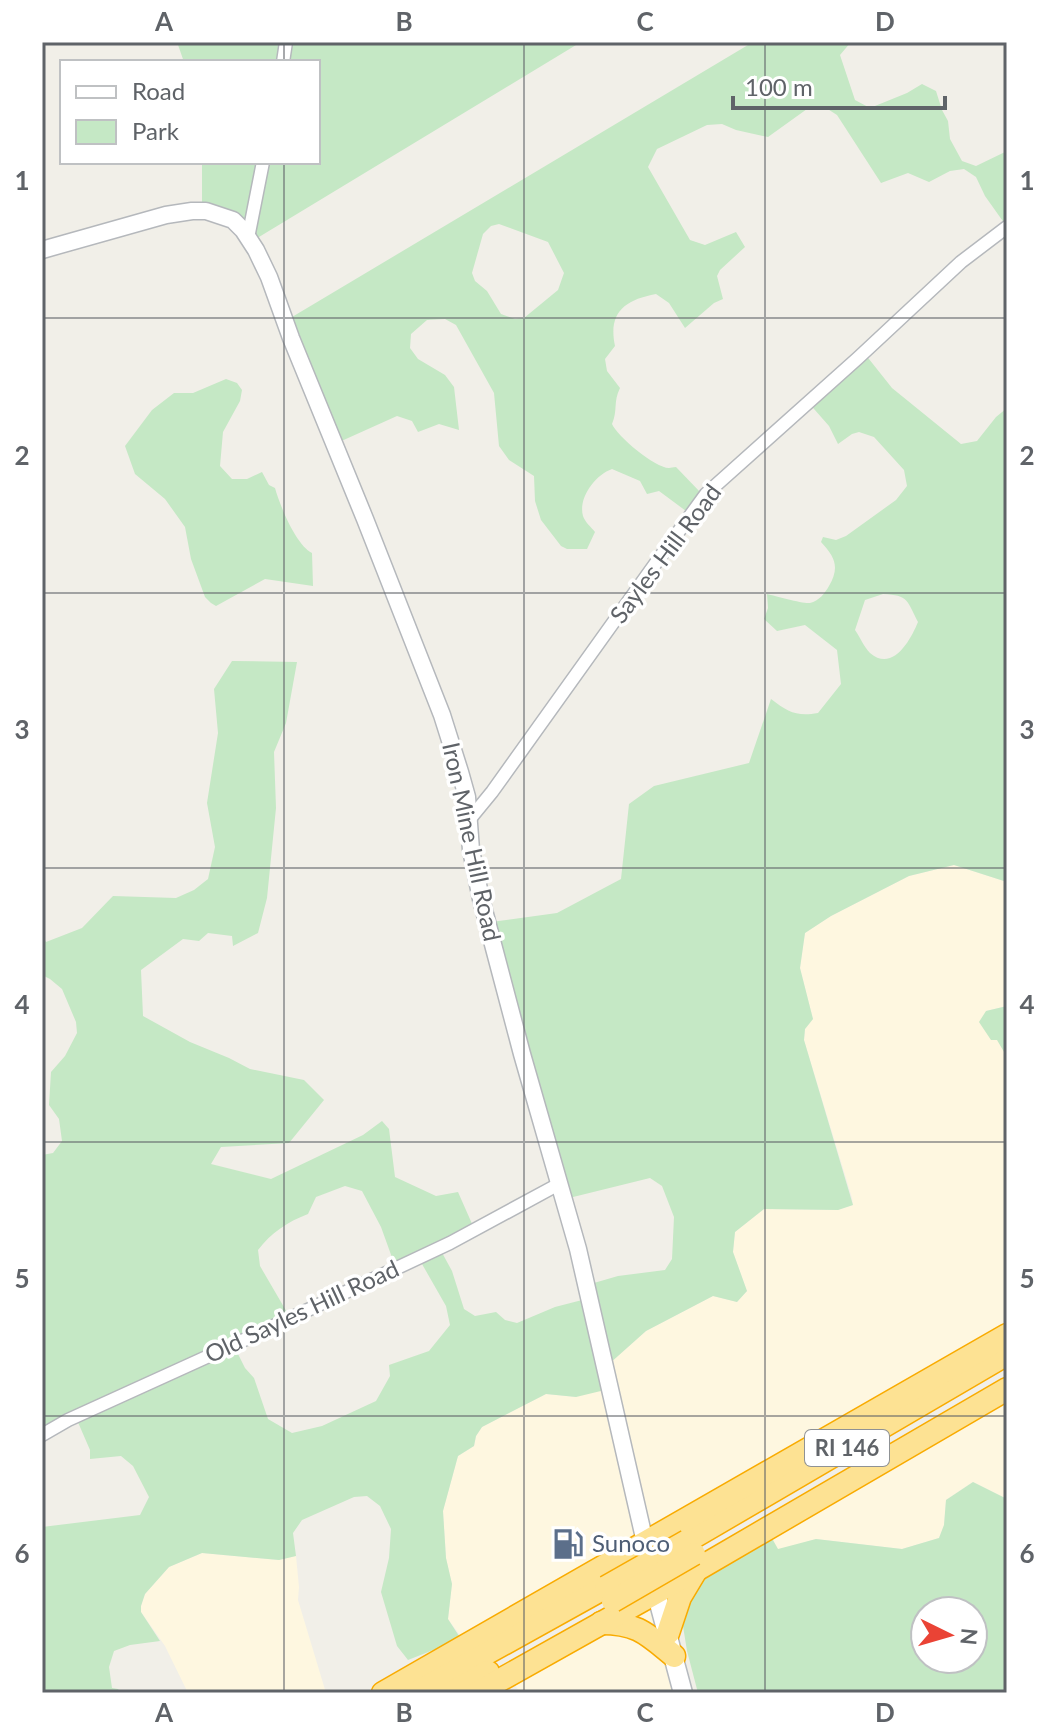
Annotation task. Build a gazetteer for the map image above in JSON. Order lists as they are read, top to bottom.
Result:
{
  "streets": {
    "highway": ["RI 146"],
    "street": ["Sayles Hill Road", "Iron Mine Hill Road", "Old Sayles Hill Road"]
  },
  "crossings": [
    ["Sayles Hill Road", "Iron Mine Hill Road"],
    ["Iron Mine Hill Road", "Old Sayles Hill Road"]
  ],
  "places": {
    "fuel station": ["Sunoco"]
  },
  "legend": ["Road", "Park"],
  "scale_bar": "100 m",
  "north": "right",
  "grid": {
    "columns": [
      "A",
      "B",
      "C",
      "D"
    ],
    "rows": [
      "1",
      "2",
      "3",
      "4",
      "5",
      "6"
    ]
  }
}
